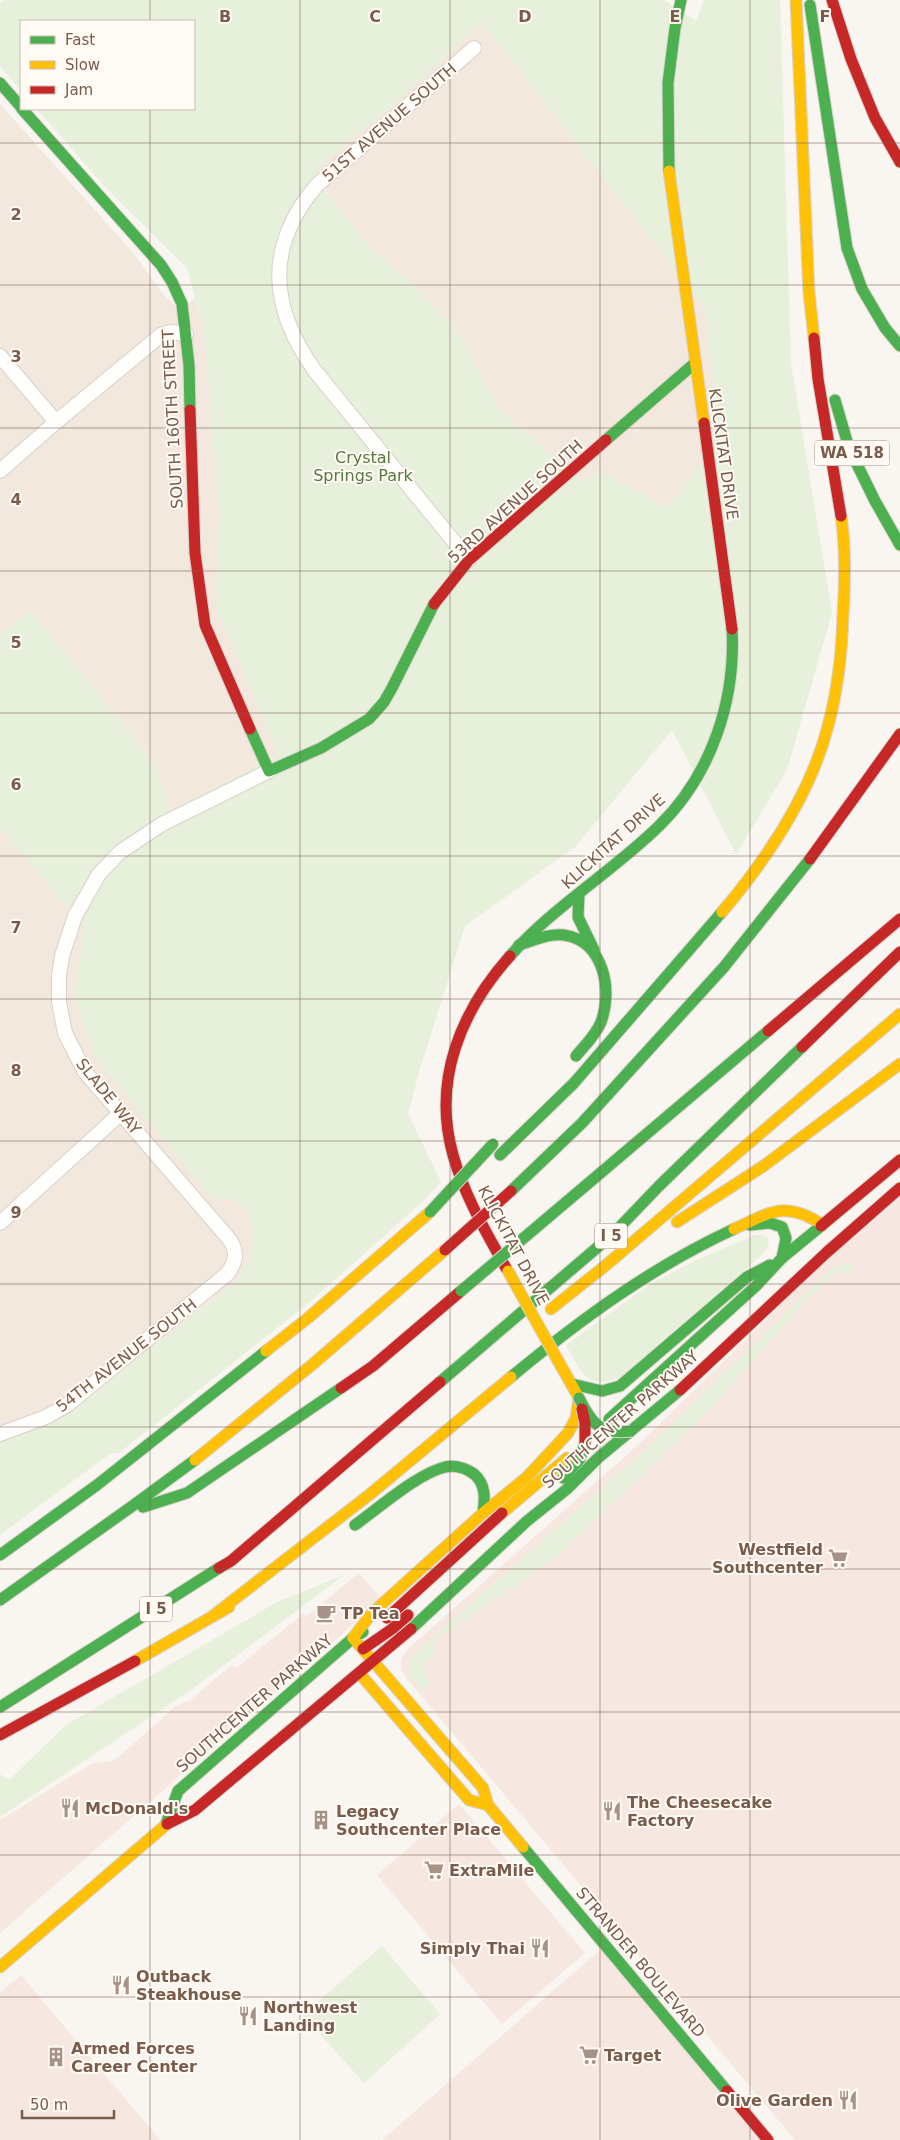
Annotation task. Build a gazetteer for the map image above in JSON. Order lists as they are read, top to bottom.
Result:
{
  "streets": {
    "main road": [
      "SOUTH 160TH STREET",
      "WA 518",
      "KLICKITAT DRIVE",
      "53RD AVENUE SOUTH",
      "I 5",
      "SOUTHCENTER PARKWAY",
      "STRANDER BOULEVARD"
    ],
    "street": ["51ST AVENUE SOUTH", "SLADE WAY", "54TH AVENUE SOUTH"]
  },
  "crossings": [
    ["51ST AVENUE SOUTH", "53RD AVENUE SOUTH"],
    ["SOUTH 160TH STREET", "53RD AVENUE SOUTH"],
    ["SOUTH 160TH STREET", "SLADE WAY"],
    ["KLICKITAT DRIVE", "53RD AVENUE SOUTH"],
    ["KLICKITAT DRIVE", "SOUTHCENTER PARKWAY"],
    ["53RD AVENUE SOUTH", "SLADE WAY"],
    ["SLADE WAY", "54TH AVENUE SOUTH"],
    ["SOUTHCENTER PARKWAY", "STRANDER BOULEVARD"]
  ],
  "parks": ["Crystal Springs Park"],
  "places": {
    "supermarket": ["Westfield Southcenter", "ExtraMile", "Target"],
    "cafe": ["TP Tea"],
    "restaurant": [
      "McDonald's",
      "The Cheesecake Factory",
      "Simply Thai",
      "Outback Steakhouse",
      "Northwest Landing",
      "Olive Garden"
    ],
    "building": ["Legacy Southcenter Place", "Armed Forces Career Center"]
  },
  "legend": ["Fast", "Slow", "Jam"],
  "scale_bar": "50 m",
  "grid": {
    "columns": [
      "B",
      "C",
      "D",
      "E",
      "F"
    ],
    "rows": [
      "2",
      "3",
      "4",
      "5",
      "6",
      "7",
      "8",
      "9"
    ]
  }
}
